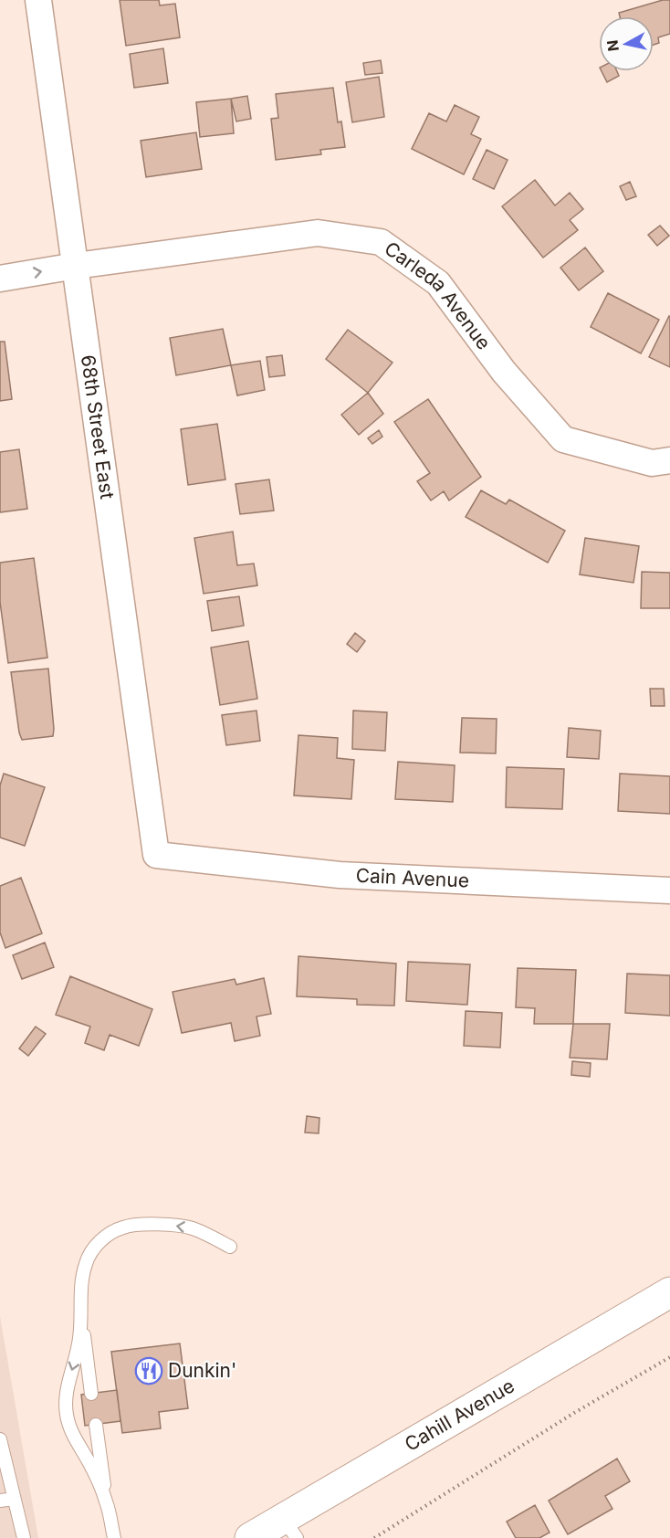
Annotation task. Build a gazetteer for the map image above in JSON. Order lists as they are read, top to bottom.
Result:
{
  "streets": {
    "street": [
      "Carleda Avenue",
      "68th Street East",
      "Cain Avenue",
      "Cahill Avenue"
    ]
  },
  "crossings": [
    ["Carleda Avenue", "68th Street East"],
    ["68th Street East", "Cain Avenue"]
  ],
  "places": {
    "restaurant": ["Dunkin'"]
  },
  "north": "left"
}
